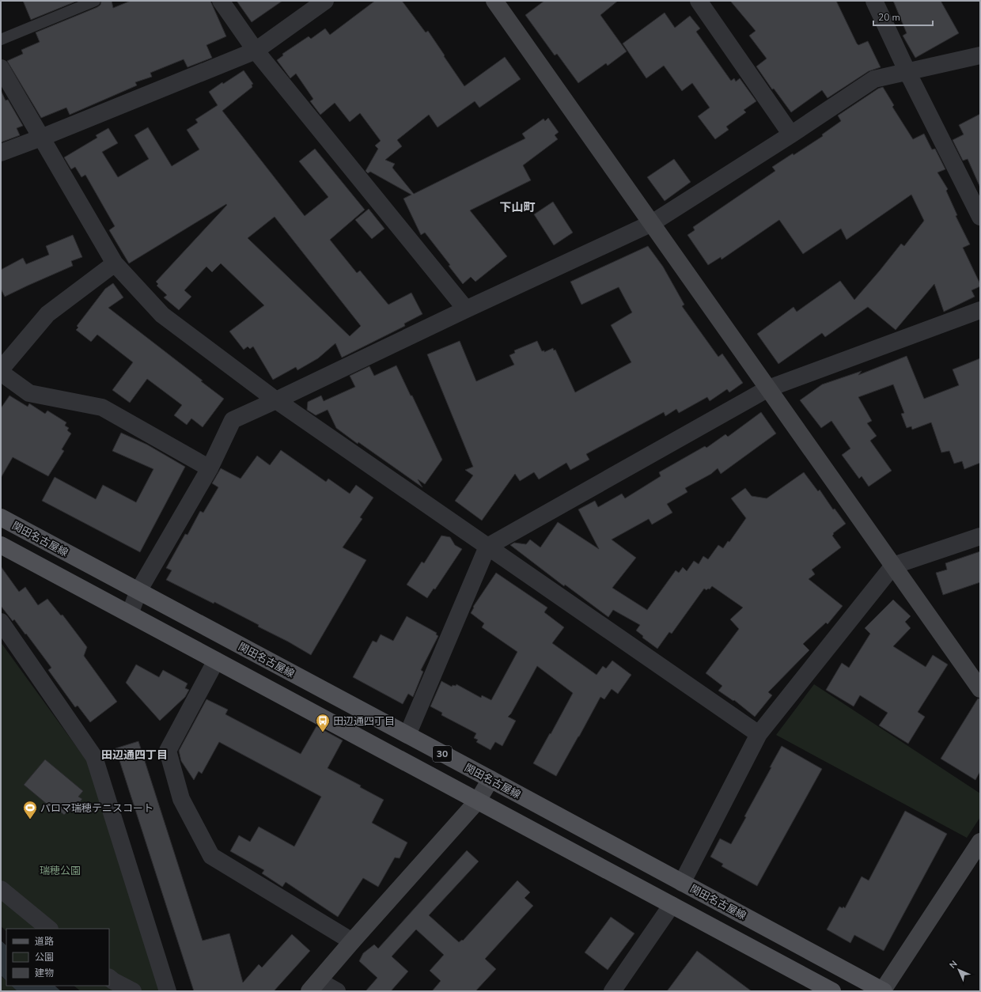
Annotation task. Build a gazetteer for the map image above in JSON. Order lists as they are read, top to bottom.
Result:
{
  "streets": {
    "main road": ["関田名古屋線", "30"]
  },
  "districts": ["下山町", "田辺通四丁目"],
  "parks": ["瑞穂公園"],
  "places": {
    "bus stop": ["田辺通四丁目"],
    "sports": ["パロマ瑞穂テニスコート"]
  },
  "legend": ["道路", "公園", "建物"],
  "scale_bar": "20 m",
  "north": "top left"
}
